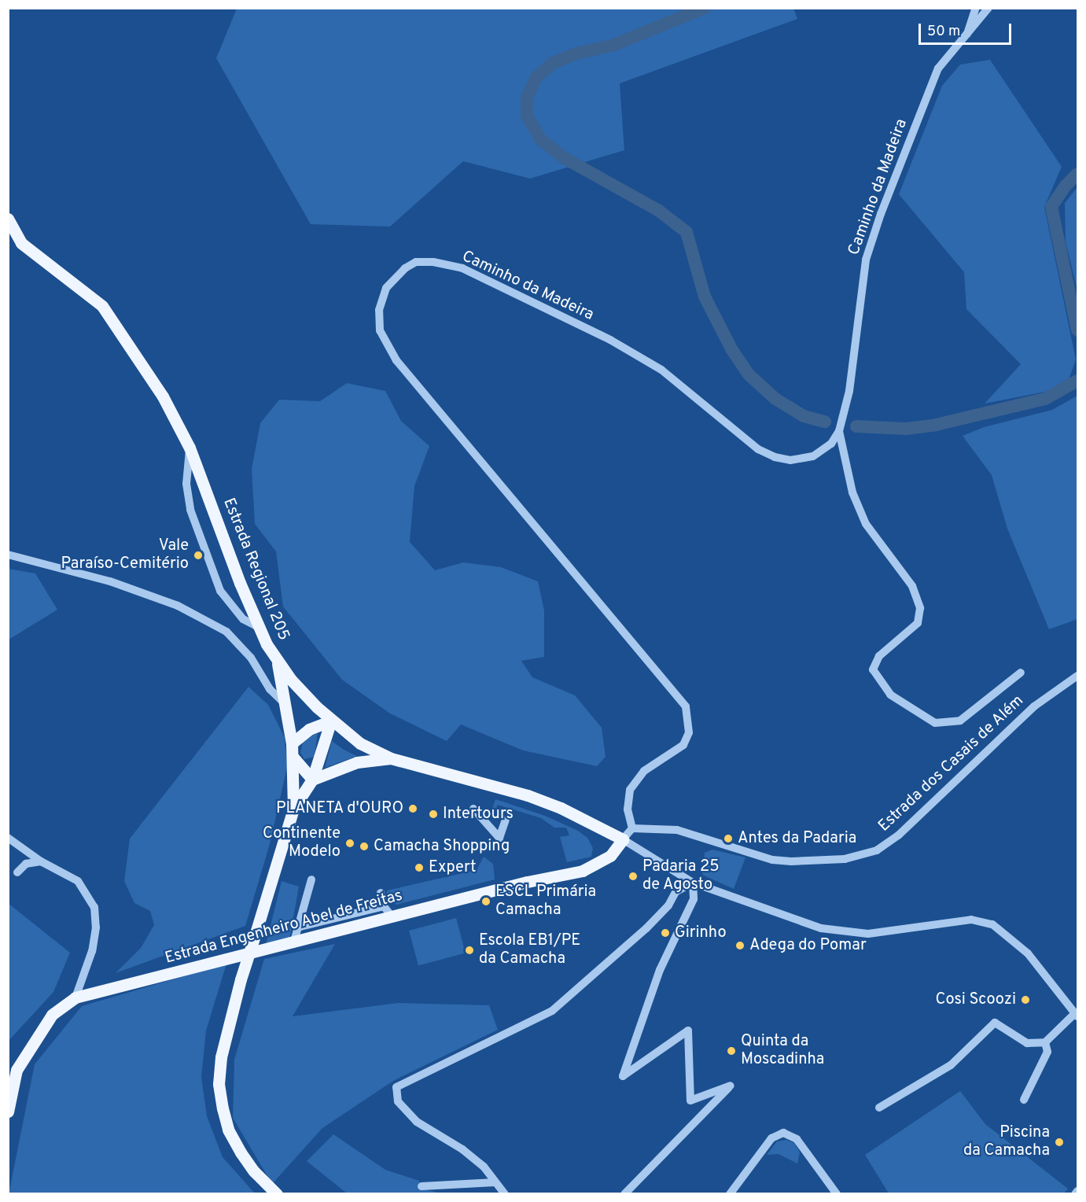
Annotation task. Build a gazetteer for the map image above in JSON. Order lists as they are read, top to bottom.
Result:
{
  "streets": {
    "main road": ["Estrada Regional 205", "Estrada Engenheiro Abel de Freitas"],
    "street": ["Caminho da Madeira", "Estrada dos Casais de Além"]
  },
  "crossings": [
    ["Caminho da Madeira", "Estrada dos Casais de Além"],
    ["Estrada Regional 205", "Estrada Engenheiro Abel de Freitas"]
  ],
  "places": [
    "Vale Paraíso-Cemitério",
    "PLANETA d'OURO",
    "Intertours",
    "Antes da Padaria",
    "Continente Modelo",
    "Camacha Shopping",
    "Expert",
    "Padaria 25 de Agosto",
    "ESCL Primária Camacha",
    "Girinho",
    "Adega do Pomar",
    "Escola EB1/PE da Camacha",
    "Cosi Scoozi",
    "Quinta da Moscadinha",
    "Piscina da Camacha"
  ],
  "scale_bar": "50 m"
}
